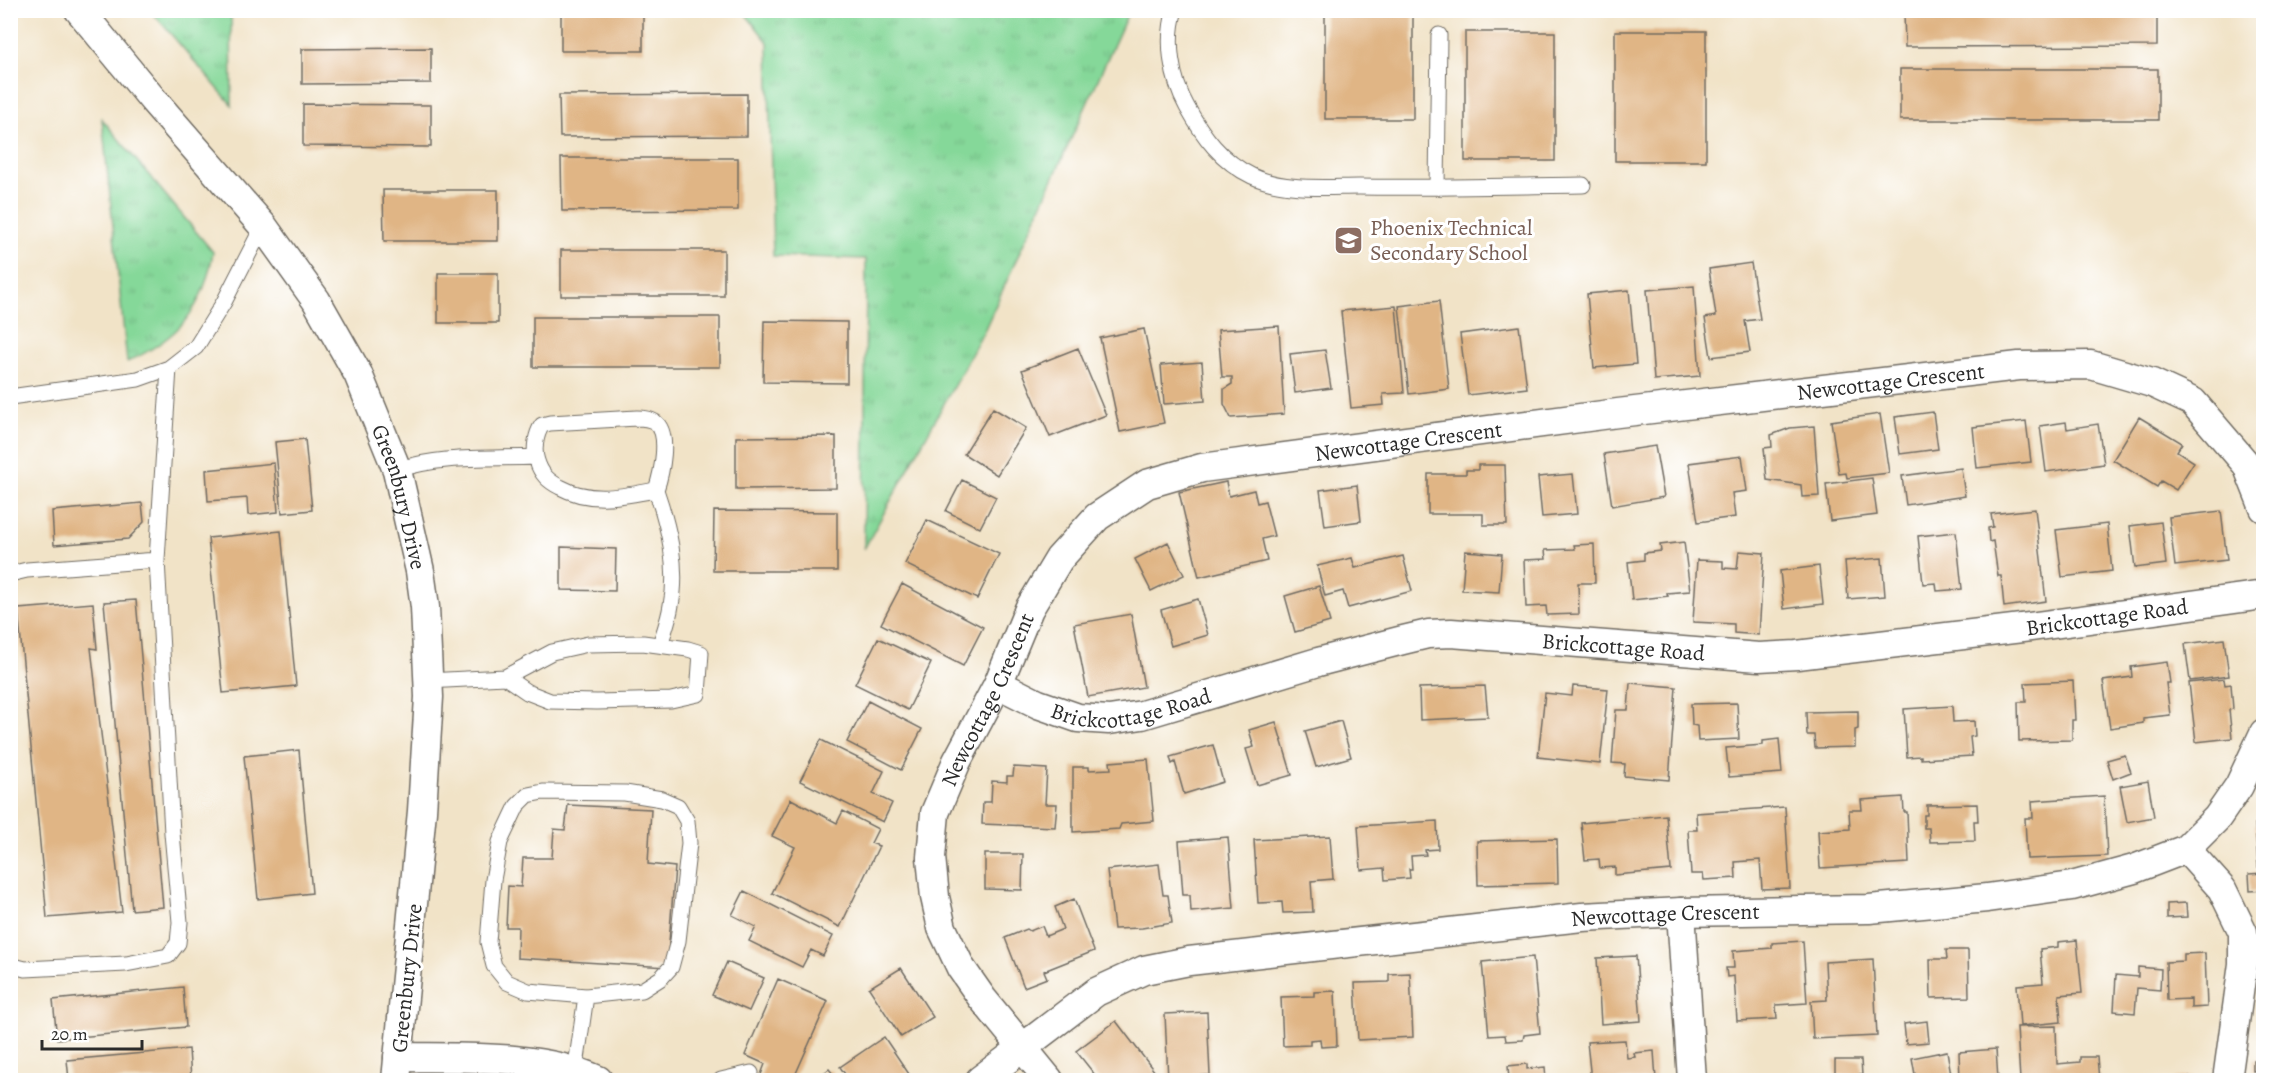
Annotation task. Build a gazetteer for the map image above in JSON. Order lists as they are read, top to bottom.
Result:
{
  "streets": {
    "street": ["Newcottage Crescent", "Greenbury Drive", "Brickcottage Road"]
  },
  "crossings": [
    ["Newcottage Crescent", "Brickcottage Road"]
  ],
  "places": {
    "school or university": ["Phoenix Technical Secondary School"]
  },
  "scale_bar": "20 m"
}
